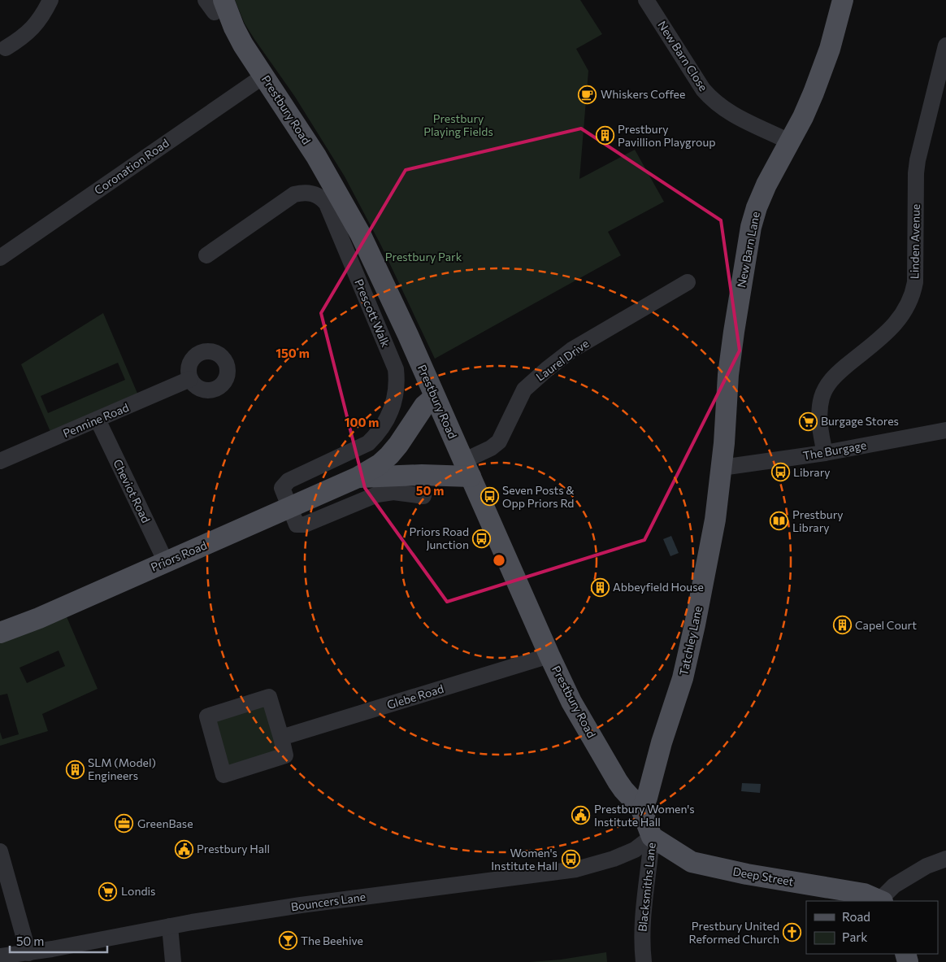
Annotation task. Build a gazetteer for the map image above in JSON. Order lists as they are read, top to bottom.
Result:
{
  "streets": {
    "main road": [
      "Prestbury Road",
      "New Barn Lane",
      "Priors Road",
      "Tatchley Lane",
      "Deep Street"
    ],
    "street": [
      "New Barn Close",
      "Coronation Road",
      "Linden Avenue",
      "Prescott Walk",
      "Laurel Drive",
      "Pennine Road",
      "The Burgage",
      "Cheviot Road",
      "Glebe Road",
      "Blacksmiths Lane",
      "Bouncers Lane"
    ]
  },
  "crossings": [
    ["New Barn Close", "New Barn Lane"],
    ["Prestbury Road", "Coronation Road"],
    ["Prestbury Road", "Laurel Drive"],
    ["Prestbury Road", "Priors Road"],
    ["Prestbury Road", "Tatchley Lane"],
    ["Prestbury Road", "Glebe Road"],
    ["Linden Avenue", "The Burgage"],
    ["New Barn Lane", "The Burgage"],
    ["New Barn Lane", "Tatchley Lane"],
    ["Prescott Walk", "Priors Road"],
    ["Laurel Drive", "Priors Road"],
    ["Pennine Road", "Cheviot Road"],
    ["The Burgage", "Tatchley Lane"],
    ["Cheviot Road", "Priors Road"],
    ["Deep Street", "Blacksmiths Lane"],
    ["Deep Street", "Bouncers Lane"],
    ["Blacksmiths Lane", "Bouncers Lane"]
  ],
  "parks": ["Prestbury Playing Fields", "Prestbury Park"],
  "places": {
    "cafe": ["Whiskers Coffee"],
    "building": [
      "Prestbury Pavillion Playgroup",
      "Abbeyfield House",
      "Capel Court",
      "SLM (Model) Engineers"
    ],
    "supermarket": ["Burgage Stores", "Londis"],
    "bus stop": [
      "Library",
      "Seven Posts & Opp Priors Rd",
      "Priors Road Junction",
      "Women's Institute Hall"
    ],
    "library": ["Prestbury Library"],
    "public building": ["Prestbury Women's Institute Hall", "Prestbury Hall"],
    "office": ["GreenBase"],
    "church": ["Prestbury United Reformed Church"],
    "bar": ["The Beehive"]
  },
  "legend": ["Road", "Park"],
  "scale_bar": "50 m",
  "rings": ["150 m", "100 m", "50 m"]
}
